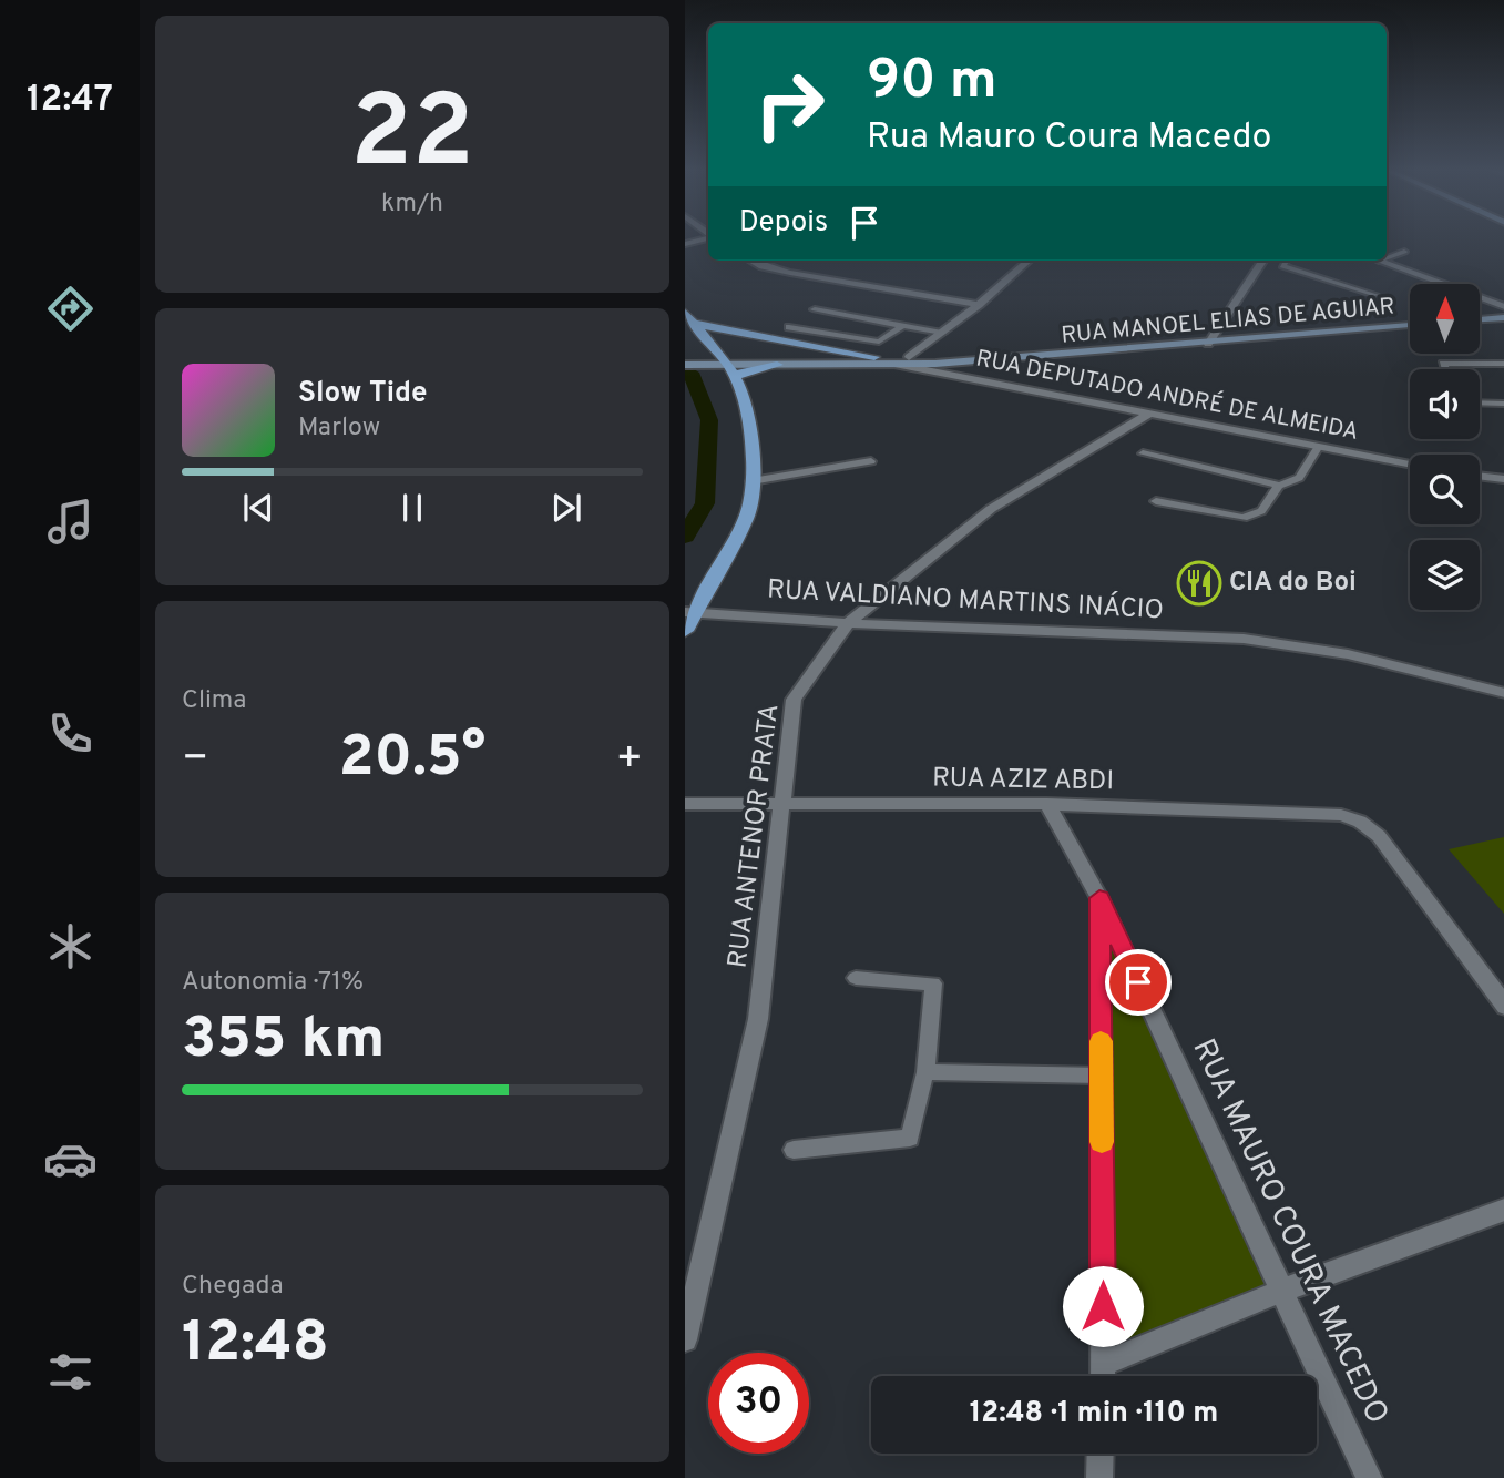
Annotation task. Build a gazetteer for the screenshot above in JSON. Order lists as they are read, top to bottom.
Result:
{
  "streets": {
    "main road": ["RUA MANOEL ELIAS DE AGUIAR"],
    "street": [
      "RUA DEPUTADO ANDRÉ DE ALMEIDA",
      "RUA VALDIANO MARTINS INÁCIO",
      "RUA AZIZ ABDI",
      "RUA ANTENOR PRATA",
      "RUA MAURO COURA MACEDO"
    ]
  },
  "crossings": [
    ["RUA MANOEL ELIAS DE AGUIAR", "RUA DEPUTADO ANDRÉ DE ALMEIDA"],
    ["RUA DEPUTADO ANDRÉ DE ALMEIDA", "RUA ANTENOR PRATA"],
    ["RUA VALDIANO MARTINS INÁCIO", "RUA ANTENOR PRATA"],
    ["RUA AZIZ ABDI", "RUA ANTENOR PRATA"],
    ["RUA AZIZ ABDI", "RUA MAURO COURA MACEDO"]
  ],
  "places": {
    "restaurant": ["CIA do Boi"]
  },
  "north": "top",
  "page": {
    "tabs": "12:47",
    "tile": [
      ["22", "km/h"],
      "Clima",
      ["Autonomia · 71%", "355 km"],
      ["Chegada", "12:48"]
    ],
    "turn": ["90 m", "Rua Mauro Coura Macedo"],
    "then": "Depois",
    "song": ["Slow Tide", "Marlow"],
    "heat": ["−", "20.5°", "+"],
    "limit": "30",
    "trip": "12:48 · 1 min · 110 m"
  }
}
